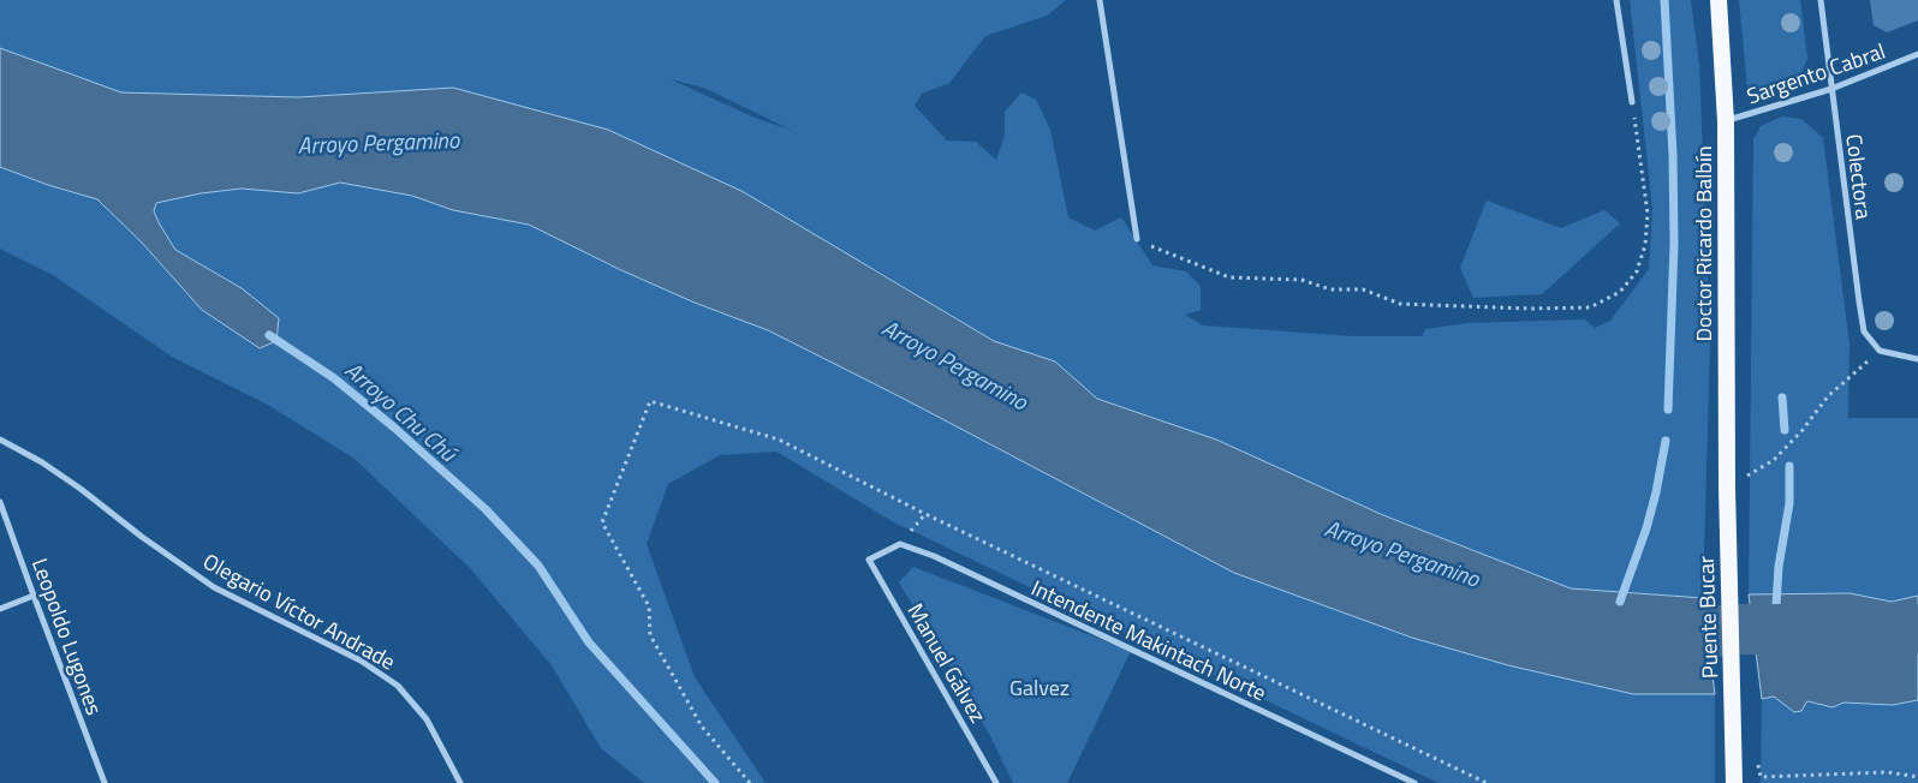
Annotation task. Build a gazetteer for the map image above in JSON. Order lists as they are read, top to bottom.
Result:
{
  "streets": {
    "highway": ["Doctor Ricardo Balbín", "Puente Bucar"],
    "street": [
      "Sargento Cabral",
      "Colectora",
      "Olegario Víctor Andrade",
      "Leopoldo Lugones",
      "Intendente Makintach Norte",
      "Manuel Gálvez"
    ]
  },
  "crossings": [
    ["Sargento Cabral", "Colectora"],
    ["Sargento Cabral", "Doctor Ricardo Balbín"],
    ["Doctor Ricardo Balbín", "Puente Bucar"],
    ["Intendente Makintach Norte", "Manuel Gálvez"]
  ],
  "water": ["Arroyo Pergamino", "Arroyo Chu Chú"],
  "parks": ["Galvez"]
}
